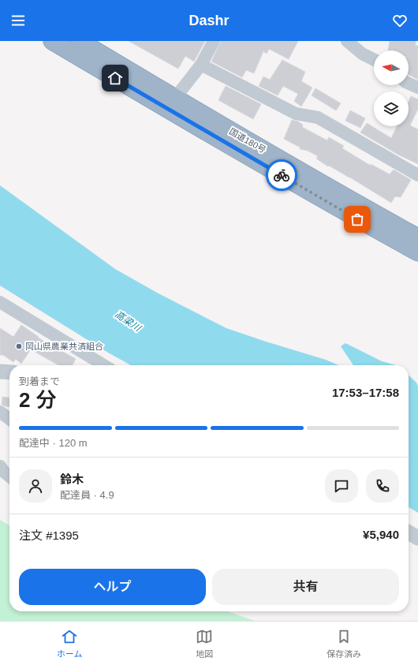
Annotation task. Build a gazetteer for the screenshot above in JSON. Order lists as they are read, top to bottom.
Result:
{
  "streets": {
    "highway": ["国道180号"]
  },
  "water": ["高梁川"],
  "places": ["岡山県農業共済組合"],
  "north": "left",
  "page": {
    "header": "Dashr",
    "heading": ["2 分", "到着まで", "17:53–17:58"],
    "panel": [
      "鈴木",
      "配達員 · 4.9",
      "注文 #1395",
      "¥5,940"
    ],
    "bar": "配達中 · 120 m",
    "buttons": ["ヘルプ", "共有"],
    "tabs": ["ホーム", "地図", "保存済み"]
  }
}
